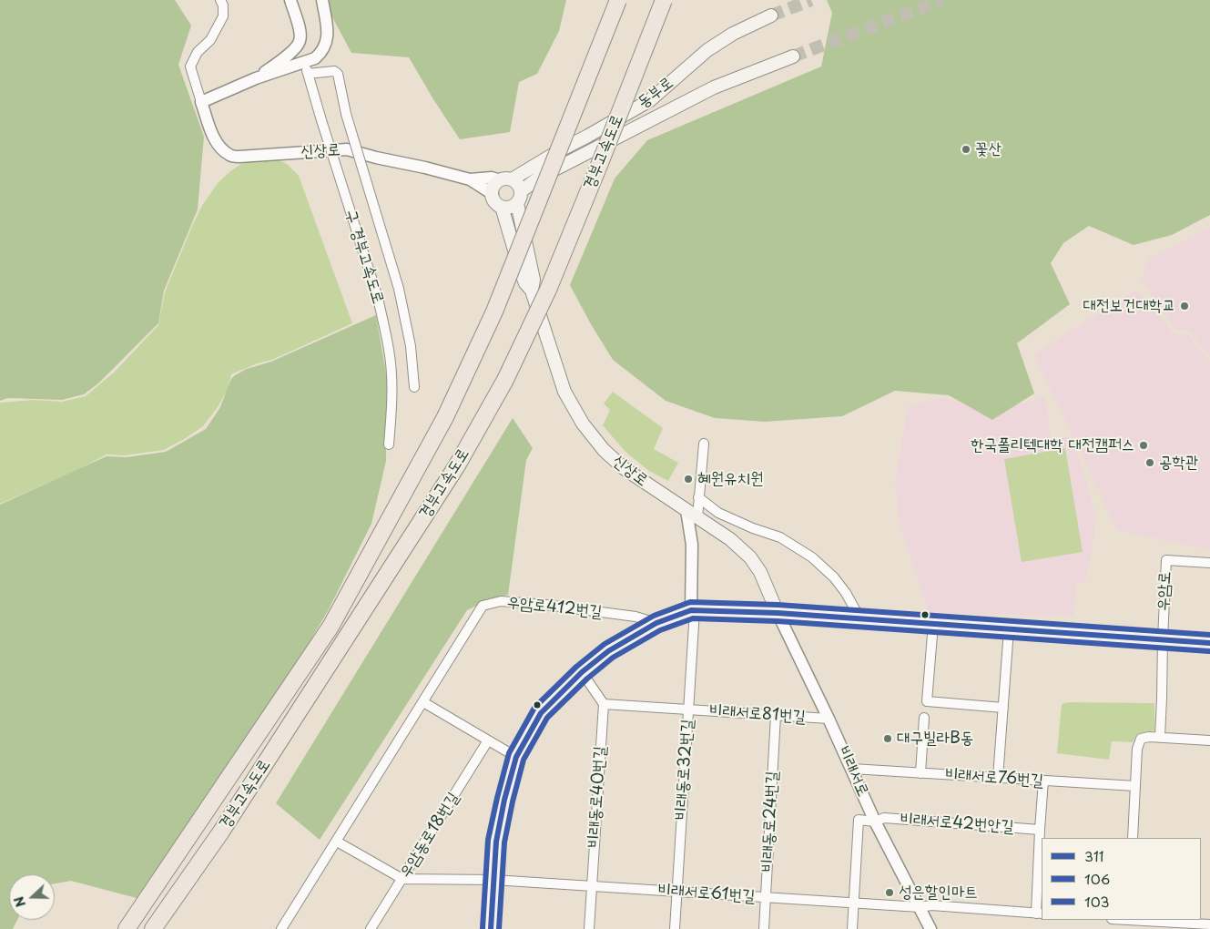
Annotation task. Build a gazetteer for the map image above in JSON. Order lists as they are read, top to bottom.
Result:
{
  "streets": {
    "highway": ["경부고속도로"],
    "main road": ["동부로", "신상로"],
    "street": [
      "구 경부고속도로",
      "우암로",
      "우암로412번길",
      "비래서로81번길",
      "비래동로32번길",
      "비래서로",
      "비래서로76번길",
      "비래동로40번길",
      "비래동로24번길",
      "비래서로42번안길",
      "우암동로18번길",
      "비래서로61번길"
    ]
  },
  "crossings": [
    ["신상로", "비래서로"],
    ["비래서로81번길", "비래동로32번길"],
    ["비래서로81번길", "비래서로"],
    ["비래서로81번길", "비래동로40번길"],
    ["비래서로81번길", "비래동로24번길"],
    ["비래동로32번길", "비래서로61번길"],
    ["비래서로", "비래서로76번길"],
    ["비래서로", "비래서로42번안길"],
    ["비래서로", "비래서로61번길"],
    ["비래동로40번길", "비래서로61번길"],
    ["비래동로24번길", "비래서로61번길"],
    ["비래서로42번안길", "비래서로61번길"],
    ["우암동로18번길", "비래서로61번길"]
  ],
  "places": [
    "꽃산",
    "대전보건대학교",
    "한국폴리텍대학 대전캠퍼스",
    "공학관",
    "혜원유치원",
    "대구빌라B동",
    "성은할인마트"
  ],
  "lines": ["transit line 103", "transit line 311", "transit line 106"],
  "legend": ["311", "106", "103"],
  "north": "left"
}
